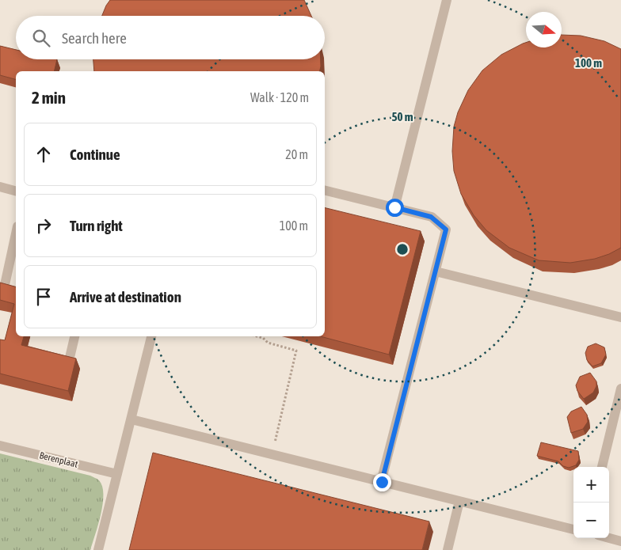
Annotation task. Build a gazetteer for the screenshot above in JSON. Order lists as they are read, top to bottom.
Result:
{
  "streets": {
    "lane": ["Berenplaat"]
  },
  "north": "right",
  "page": {
    "search": "Search here",
    "heading": ["2 min", "Walk · 120 m"],
    "list": [
      ["Continue", "20 m"],
      ["Turn right", "100 m"],
      "Arrive at destination"
    ],
    "map_buttons": ["+", "−"]
  },
  "rings": ["100 m", "50 m"]
}
